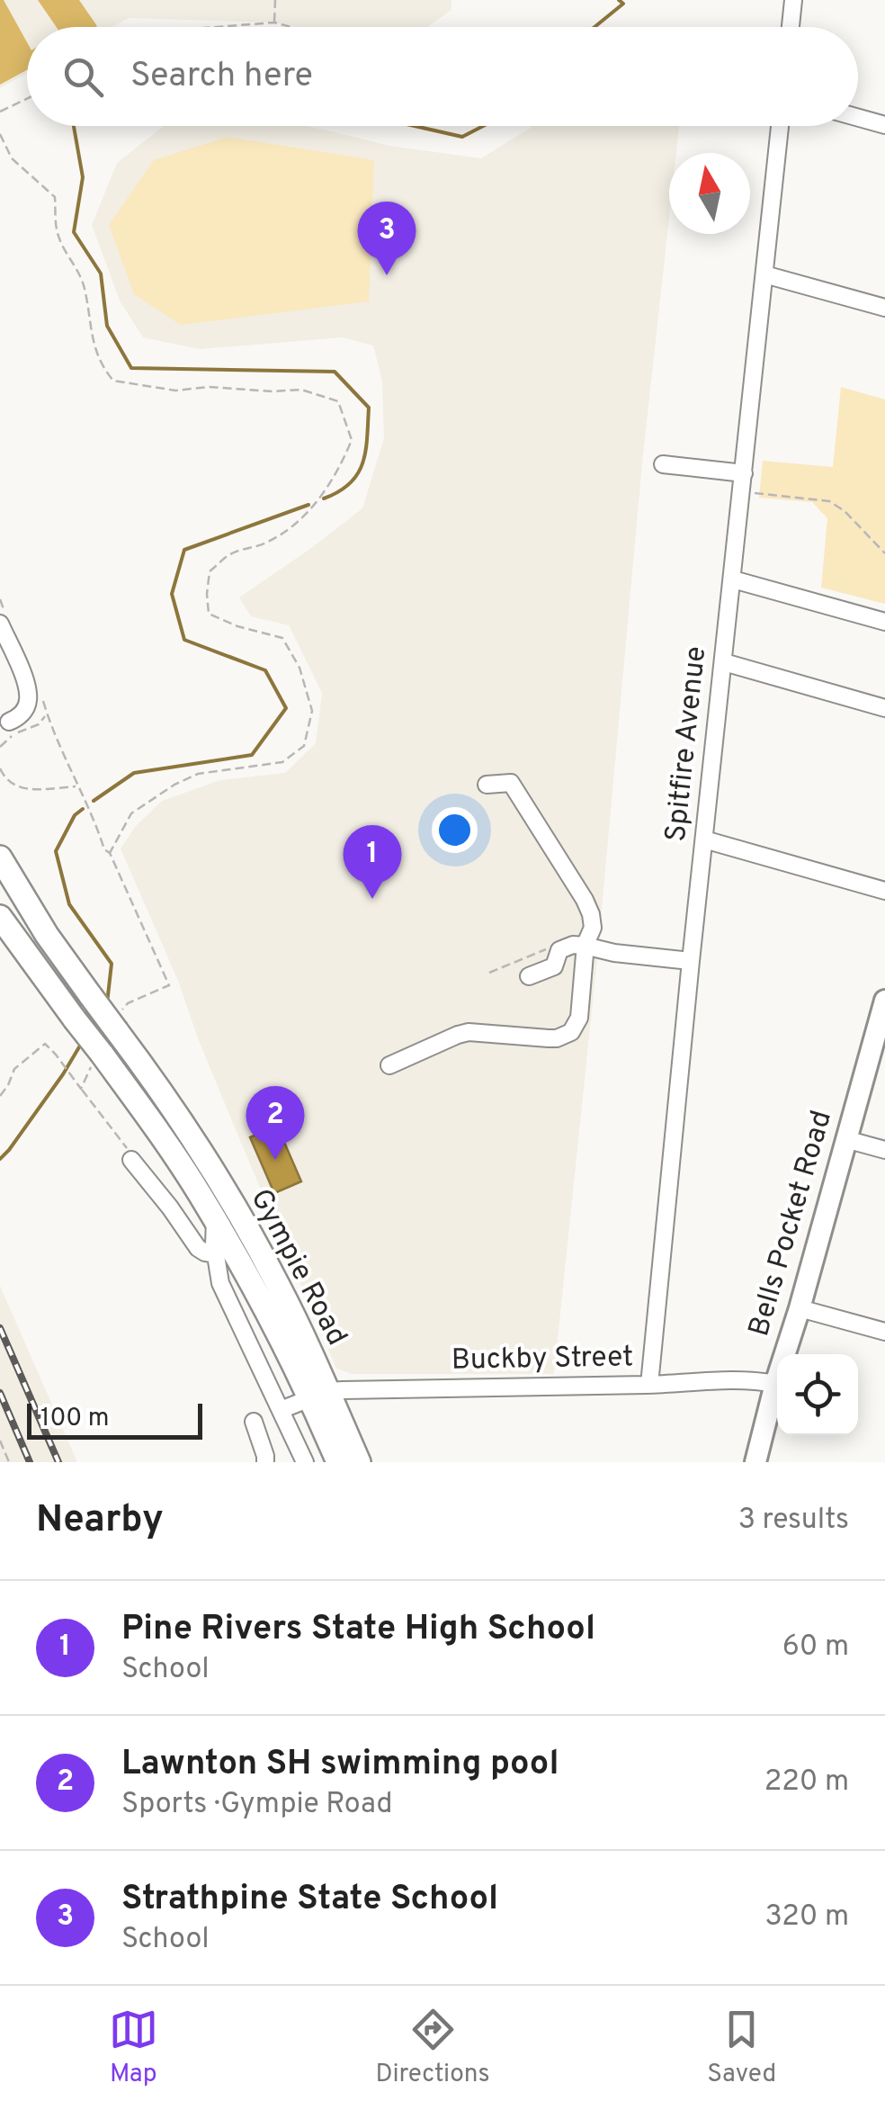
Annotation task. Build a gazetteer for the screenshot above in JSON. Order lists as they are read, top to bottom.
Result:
{
  "streets": {
    "highway": ["Gympie Road"],
    "main road": ["Bells Pocket Road"],
    "street": ["Spitfire Avenue", "Buckby Street"]
  },
  "crossings": [
    ["Spitfire Avenue", "Buckby Street"],
    ["Bells Pocket Road", "Buckby Street"],
    ["Gympie Road", "Buckby Street"]
  ],
  "scale_bar": "100 m",
  "north": "top",
  "page": {
    "search": "Search here",
    "pins": ["3", "1", "2"],
    "scale": "100 m",
    "heading": ["Nearby", "3 results"],
    "list": [
      {
        "mark": "1",
        "name": "Pine Rivers State High School",
        "note": "School",
        "value": "60 m"
      },
      {
        "mark": "2",
        "name": "Lawnton SH swimming pool",
        "note": "Sports · Gympie Road",
        "value": "220 m"
      },
      {
        "mark": "3",
        "name": "Strathpine State School",
        "note": "School",
        "value": "320 m"
      }
    ],
    "nav": ["Map", "Directions", "Saved"]
  }
}
